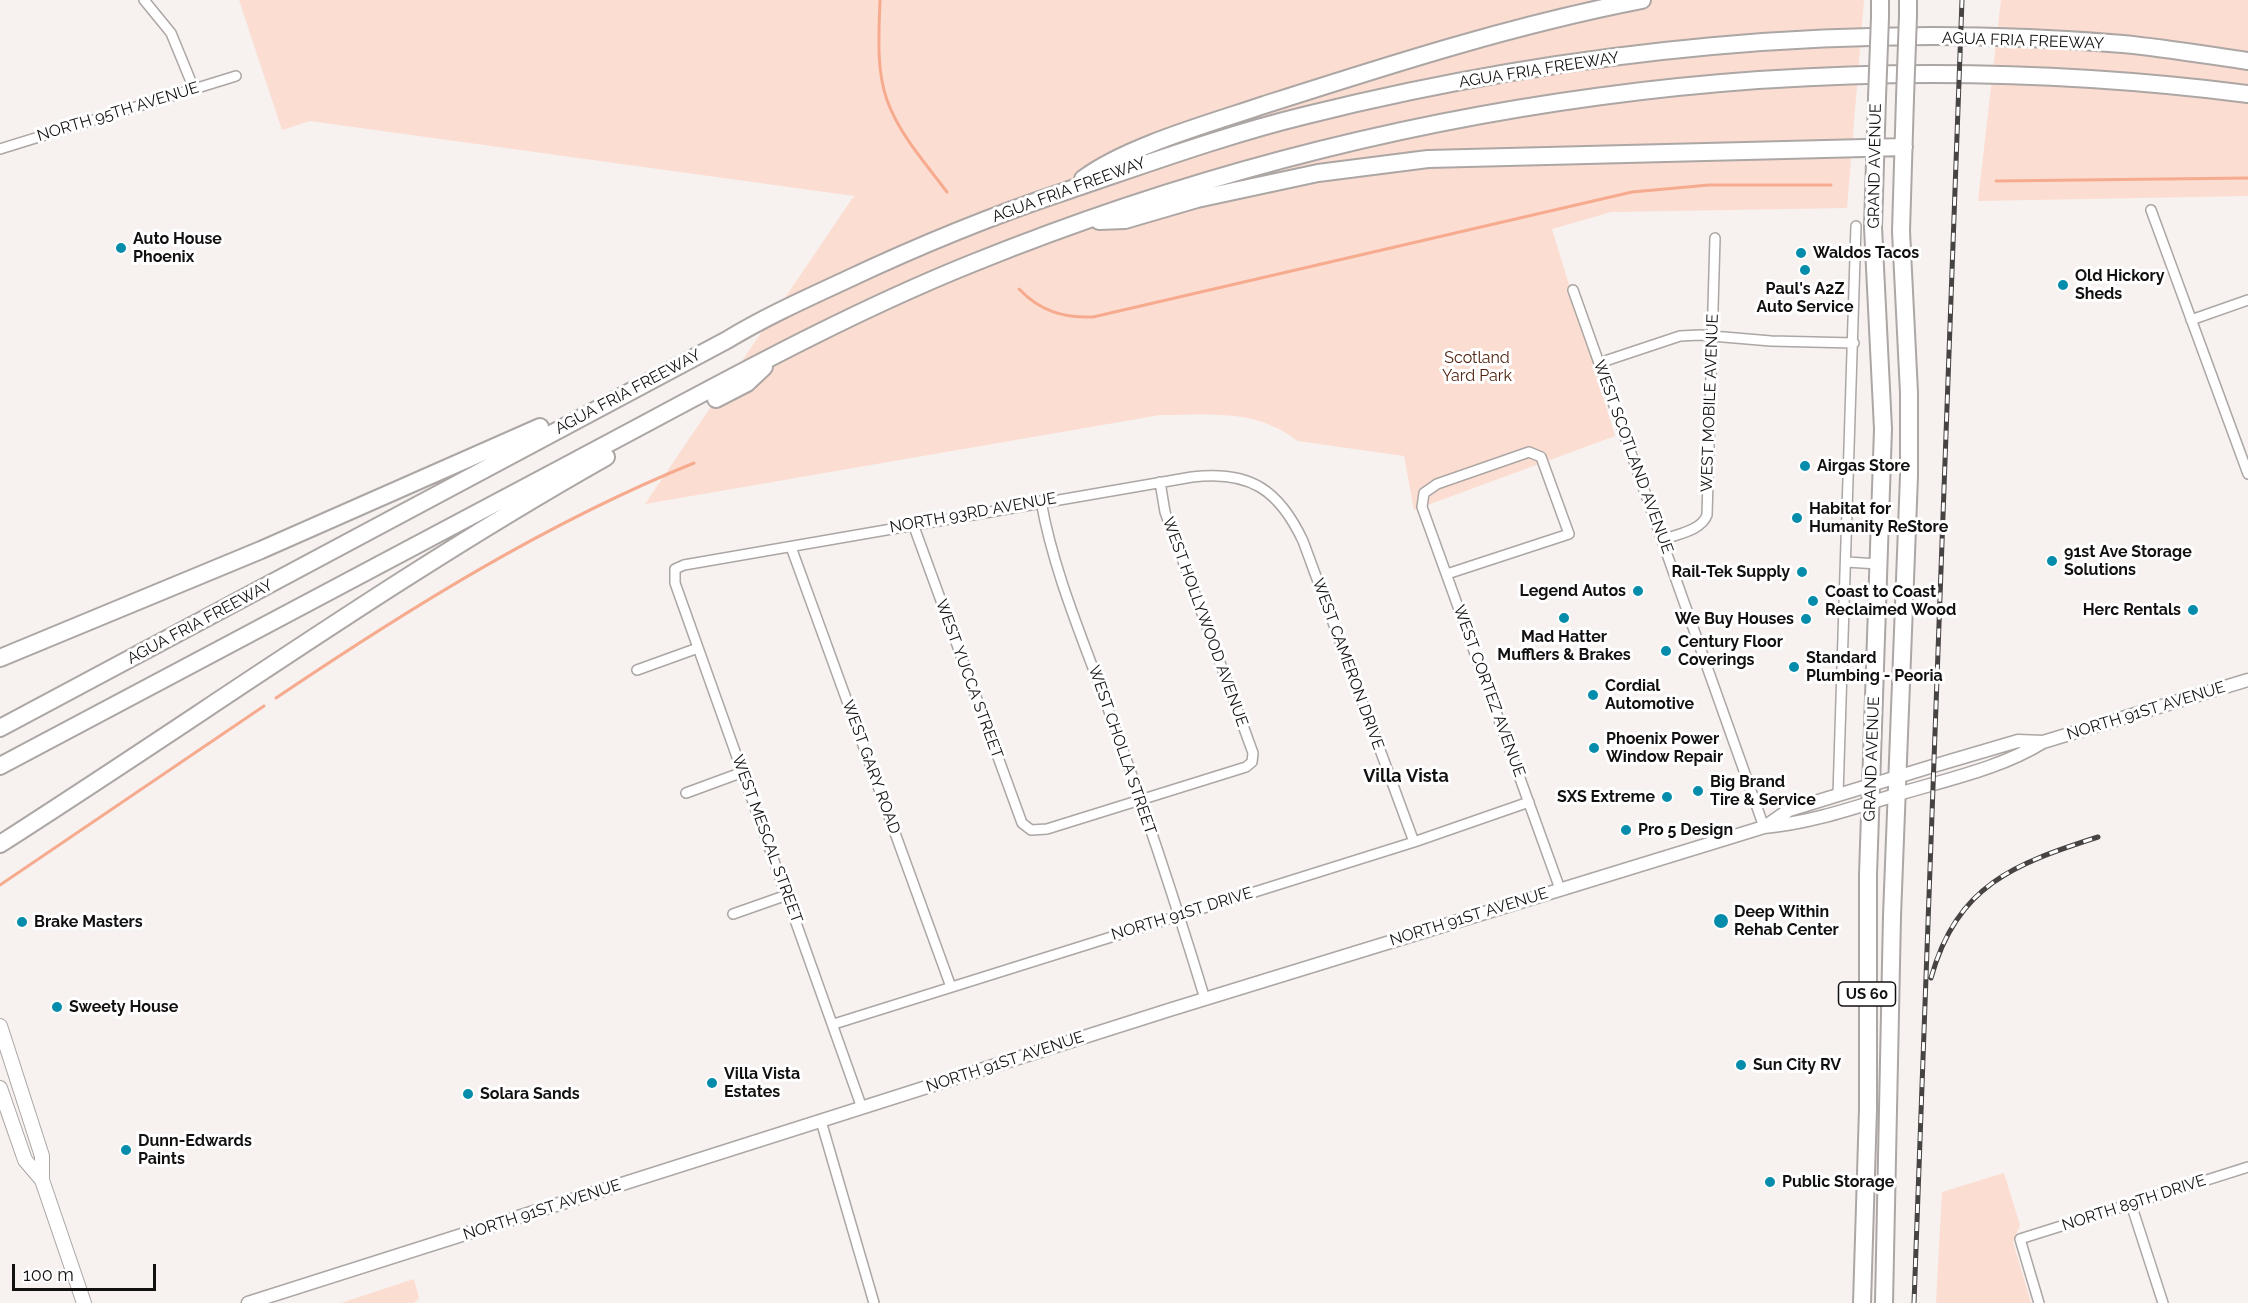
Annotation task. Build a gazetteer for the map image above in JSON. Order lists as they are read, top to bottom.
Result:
{
  "streets": {
    "highway": ["AGUA FRIA FREEWAY", "GRAND AVENUE", "US 60"],
    "main road": ["NORTH 91ST AVENUE"],
    "street": [
      "NORTH 95TH AVENUE",
      "WEST MOBILE AVENUE",
      "WEST SCOTLAND AVENUE",
      "NORTH 93RD AVENUE",
      "WEST HOLLYWOOD AVENUE",
      "WEST CAMERON DRIVE",
      "WEST YUCCA STREET",
      "WEST CORTEZ AVENUE",
      "WEST CHOLLA STREET",
      "WEST GARY ROAD",
      "WEST MESCAL STREET",
      "NORTH 91ST DRIVE",
      "NORTH 89TH DRIVE"
    ]
  },
  "crossings": [
    ["GRAND AVENUE", "NORTH 91ST AVENUE"],
    ["WEST MOBILE AVENUE", "WEST SCOTLAND AVENUE"],
    ["WEST SCOTLAND AVENUE", "NORTH 91ST AVENUE"],
    ["NORTH 93RD AVENUE", "WEST HOLLYWOOD AVENUE"],
    ["NORTH 93RD AVENUE", "WEST CAMERON DRIVE"],
    ["NORTH 93RD AVENUE", "WEST YUCCA STREET"],
    ["NORTH 93RD AVENUE", "WEST CHOLLA STREET"],
    ["NORTH 93RD AVENUE", "WEST GARY ROAD"],
    ["NORTH 93RD AVENUE", "WEST MESCAL STREET"],
    ["WEST HOLLYWOOD AVENUE", "WEST YUCCA STREET"],
    ["WEST HOLLYWOOD AVENUE", "WEST CHOLLA STREET"],
    ["WEST CAMERON DRIVE", "NORTH 91ST DRIVE"],
    ["WEST YUCCA STREET", "WEST CHOLLA STREET"],
    ["WEST CORTEZ AVENUE", "NORTH 91ST AVENUE"],
    ["WEST CORTEZ AVENUE", "NORTH 91ST DRIVE"],
    ["NORTH 91ST AVENUE", "WEST CHOLLA STREET"],
    ["NORTH 91ST AVENUE", "WEST MESCAL STREET"],
    ["WEST CHOLLA STREET", "NORTH 91ST DRIVE"],
    ["WEST GARY ROAD", "NORTH 91ST DRIVE"],
    ["WEST MESCAL STREET", "NORTH 91ST DRIVE"]
  ],
  "districts": ["Villa Vista"],
  "parks": ["Scotland Yard Park"],
  "places": [
    "Auto House Phoenix",
    "Waldos Tacos",
    "Paul's A2Z Auto Service",
    "Old Hickory Sheds",
    "Airgas Store",
    "Habitat for Humanity ReStore",
    "91st Ave Storage Solutions",
    "Rail-Tek Supply",
    "Legend Autos",
    "Coast to Coast Reclaimed Wood",
    "Herc Rentals",
    "Mad Hatter Mufflers & Brakes",
    "We Buy Houses",
    "Century Floor Coverings",
    "Standard Plumbing - Peoria",
    "Cordial Automotive",
    "Phoenix Power Window Repair",
    "Big Brand Tire & Service",
    "SXS Extreme",
    "Pro 5 Design",
    "Deep Within Rehab Center",
    "Brake Masters",
    "Sweety House",
    "Sun City RV",
    "Villa Vista Estates",
    "Solara Sands",
    "Dunn-Edwards Paints",
    "Public Storage"
  ],
  "scale_bar": "100 m"
}
